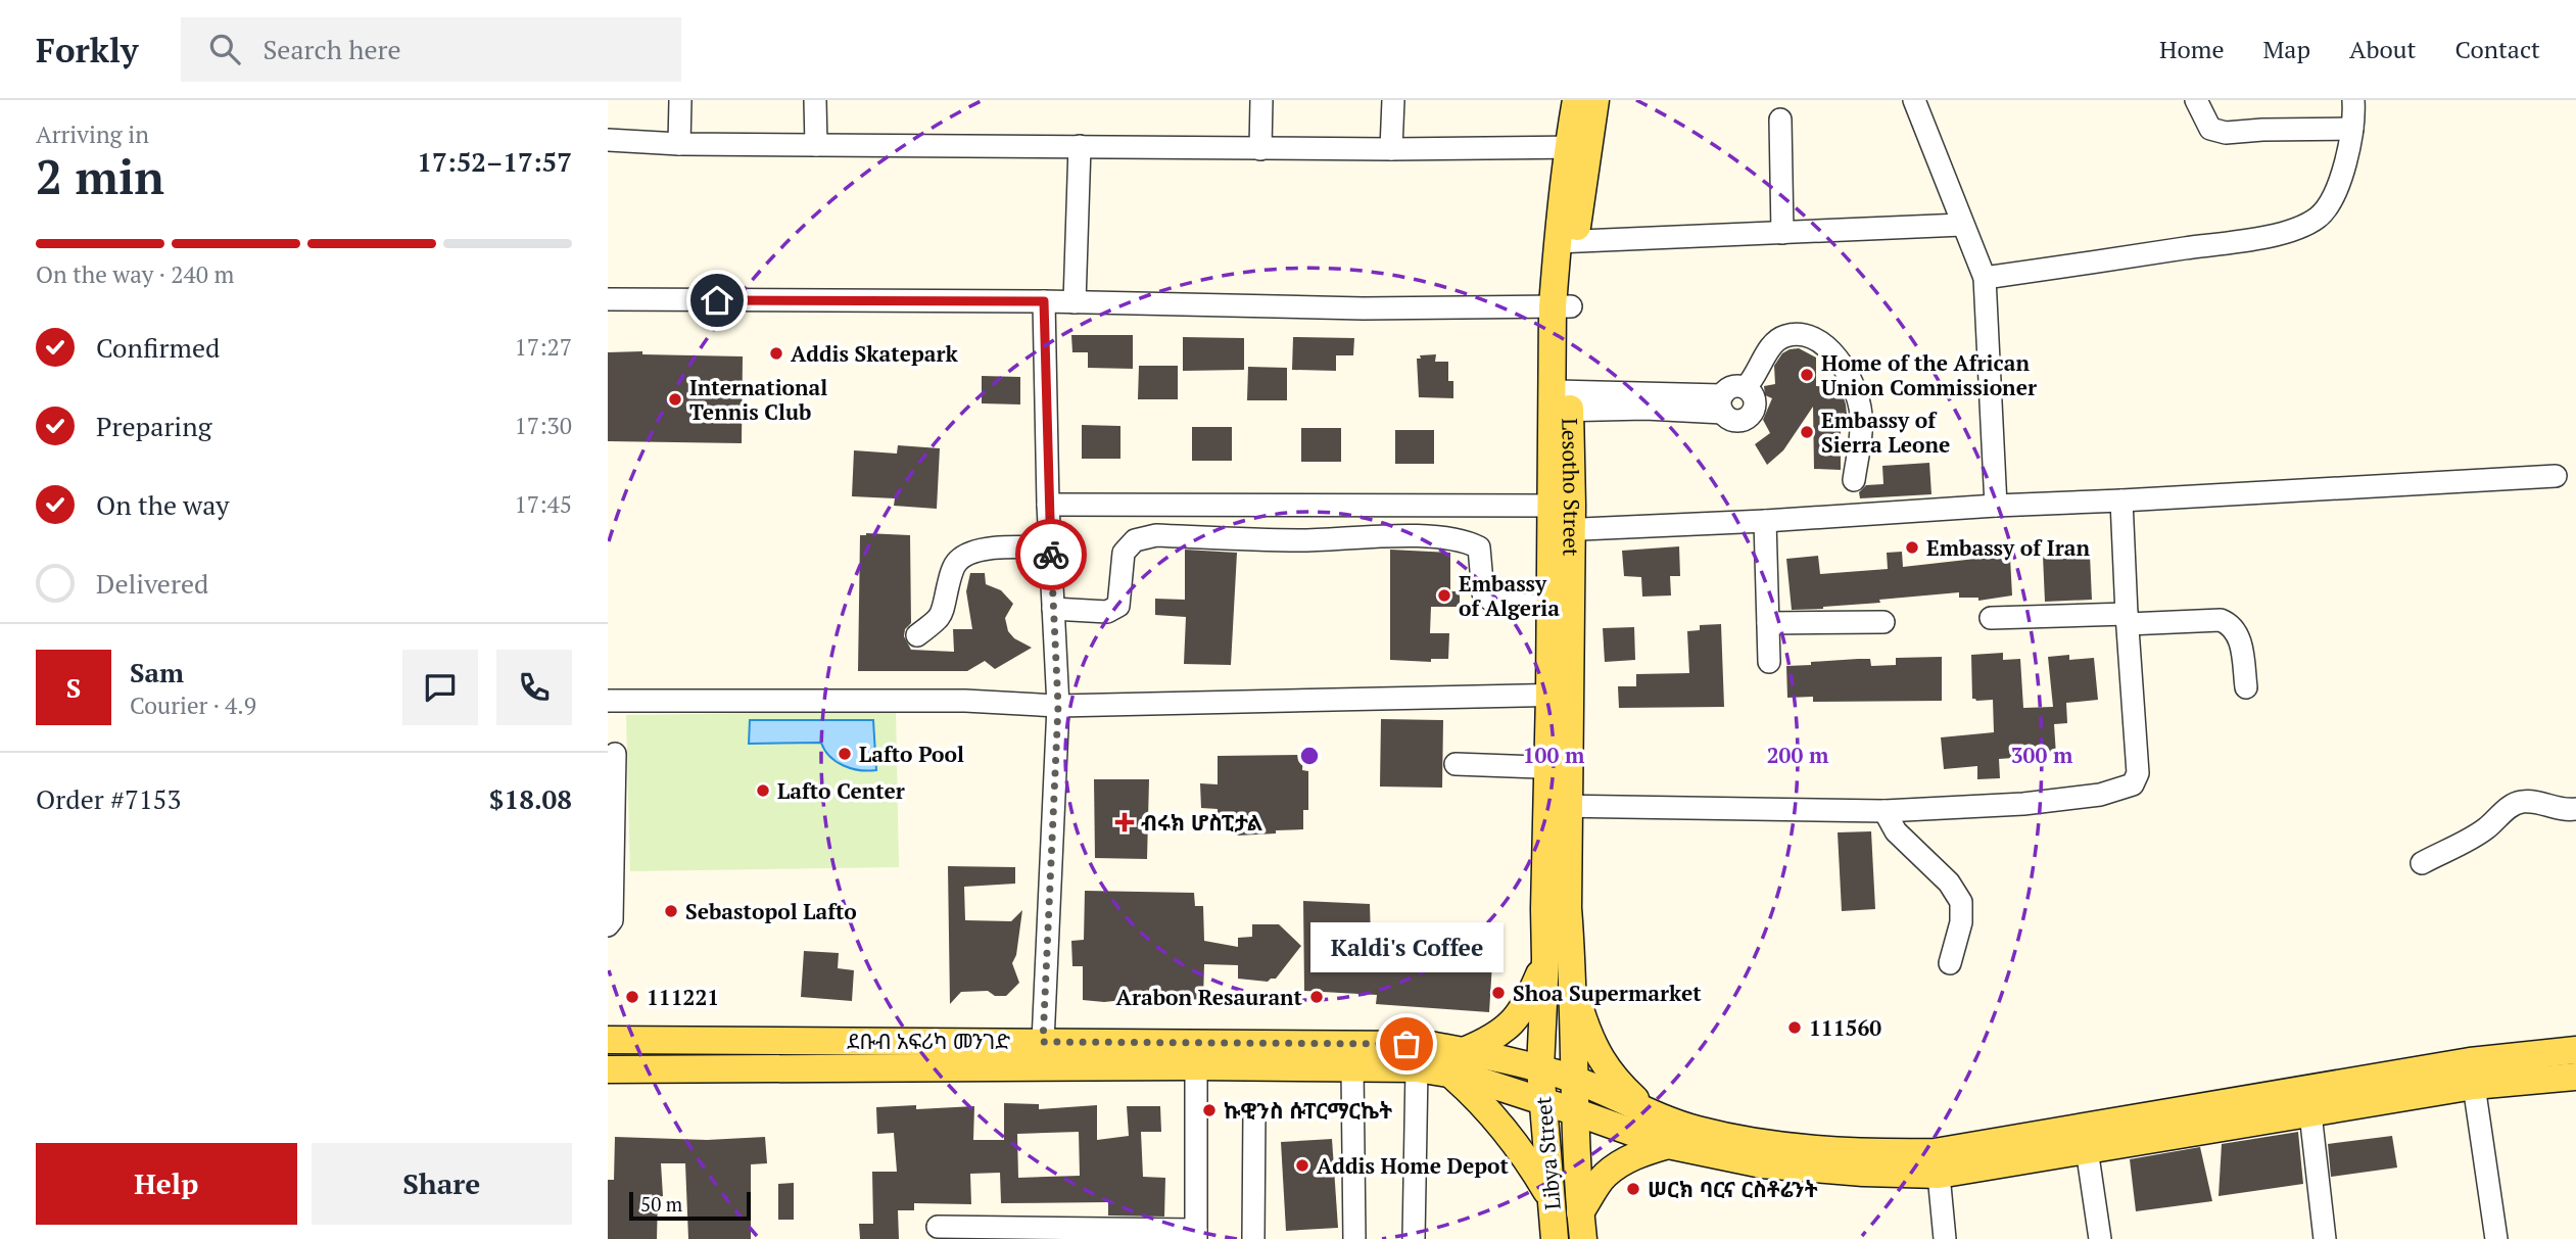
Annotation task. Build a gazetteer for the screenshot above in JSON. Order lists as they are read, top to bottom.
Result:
{
  "streets": {
    "main road": ["Lesotho Street", "ደቡብ አፍሪካ መንገድ", "Libya Street"]
  },
  "crossings": [
    ["Lesotho Street", "Libya Street"]
  ],
  "places": {
    "other": [
      "Addis Skatepark",
      "Home of the African Union Commissioner",
      "International Tennis Club",
      "Embassy of Sierra Leone",
      "Embassy of Iran",
      "Embassy of Algeria",
      "Lafto Pool",
      "Lafto Center",
      "Sebastopol Lafto",
      "Shoa Supermarket",
      "111221",
      "Arabon Resaurant",
      "111560",
      "Kaldi's Coffee",
      "ኩዊንስ ሱፐርማርኬት",
      "Addis Home Depot",
      "ሠርክ ባርና ርስቶሬንት"
    ],
    "health": ["ብሩክ ሆስፒታል"]
  },
  "scale_bar": "50 m",
  "page": {
    "header": "Forkly",
    "search": "Search here",
    "nav": [
      "Home",
      "Map",
      "About",
      "Contact"
    ],
    "heading": ["2 min", "Arriving in", "17:52–17:57"],
    "panel": [
      "Sam",
      "Courier · 4.9",
      "Order #7153",
      "$18.08"
    ],
    "bar": "On the way · 240 m",
    "list": [
      ["Confirmed", "17:27"],
      ["Preparing", "17:30"],
      ["On the way", "17:45"],
      "Delivered"
    ],
    "round": "S",
    "bubble": "Kaldi's Coffee",
    "buttons": ["Help", "Share"],
    "scale": "50 m"
  },
  "rings": ["100 m", "200 m", "300 m"]
}
